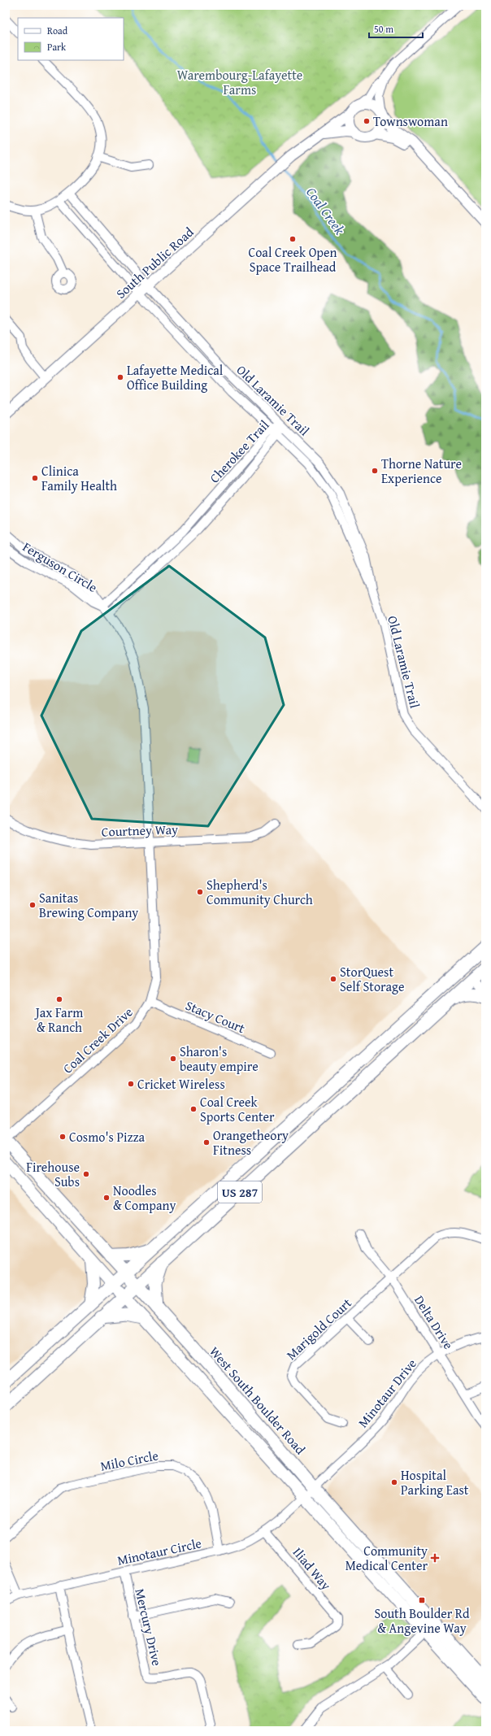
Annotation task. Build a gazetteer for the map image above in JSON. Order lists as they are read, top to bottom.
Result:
{
  "streets": {
    "main road": ["US 287", "West South Boulder Road"],
    "street": [
      "South Public Road",
      "Old Laramie Trail",
      "Cherokee Trail",
      "Ferguson Circle",
      "Courtney Way",
      "Stacy Court",
      "Coal Creek Drive",
      "Delta Drive",
      "Marigold Court",
      "Minotaur Drive",
      "Milo Circle",
      "Minotaur Circle",
      "Iliad Way",
      "Mercury Drive"
    ]
  },
  "crossings": [
    ["South Public Road", "Old Laramie Trail"],
    ["Old Laramie Trail", "Cherokee Trail"],
    ["Cherokee Trail", "Ferguson Circle"],
    ["Ferguson Circle", "Coal Creek Drive"],
    ["Courtney Way", "Coal Creek Drive"],
    ["Stacy Court", "Coal Creek Drive"],
    ["Coal Creek Drive", "West South Boulder Road"],
    ["US 287", "West South Boulder Road"],
    ["Delta Drive", "Marigold Court"],
    ["Delta Drive", "Minotaur Drive"],
    ["Minotaur Drive", "West South Boulder Road"],
    ["Minotaur Drive", "Minotaur Circle"],
    ["West South Boulder Road", "Minotaur Circle"],
    ["Milo Circle", "Minotaur Circle"],
    ["Minotaur Circle", "Iliad Way"],
    ["Minotaur Circle", "Mercury Drive"]
  ],
  "water": ["Coal Creek"],
  "parks": ["Warembourg-Lafayette Farms"],
  "places": {
    "other": [
      "Townswoman",
      "Coal Creek Open Space Trailhead",
      "Lafayette Medical Office Building",
      "Thorne Nature Experience",
      "Clinica Family Health",
      "Shepherd's Community Church",
      "Sanitas Brewing Company",
      "StorQuest Self Storage",
      "Jax Farm & Ranch",
      "Sharon's beauty empire",
      "Cricket Wireless",
      "Coal Creek Sports Center",
      "Cosmo's Pizza",
      "Orangetheory Fitness",
      "Firehouse Subs",
      "Noodles & Company",
      "Hospital Parking East"
    ],
    "health": ["Community Medical Center"],
    "transit": ["South Boulder Rd & Angevine Way"]
  },
  "legend": ["Road", "Park"],
  "scale_bar": "50 m"
}
